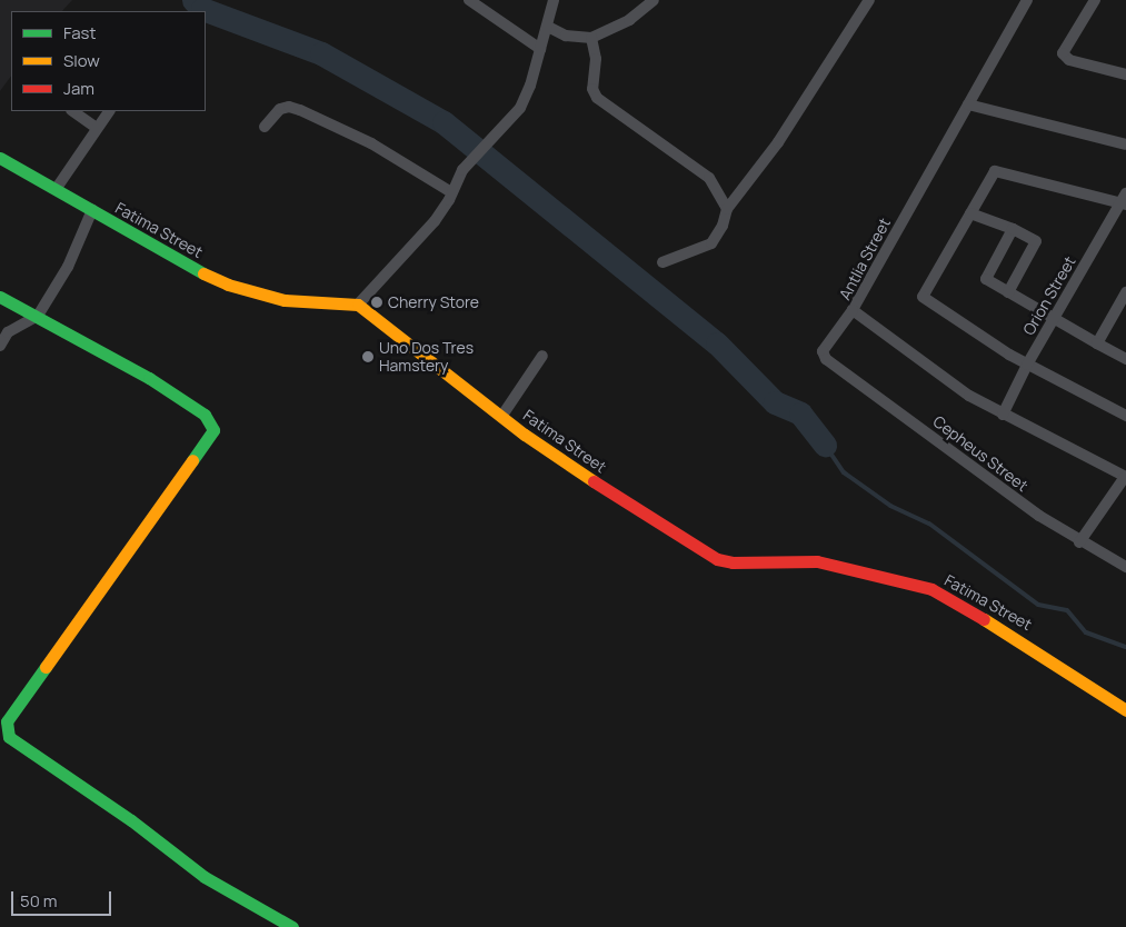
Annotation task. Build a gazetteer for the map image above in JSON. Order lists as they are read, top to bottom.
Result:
{
  "streets": {
    "street": [
      "Fatima Street",
      "Antlia Street",
      "Orion Street",
      "Cepheus Street"
    ]
  },
  "crossings": [
    ["Antlia Street", "Orion Street"],
    ["Antlia Street", "Cepheus Street"]
  ],
  "places": ["Cherry Store", "Uno Dos Tres Hamstery"],
  "legend": ["Fast", "Slow", "Jam"],
  "scale_bar": "50 m"
}
